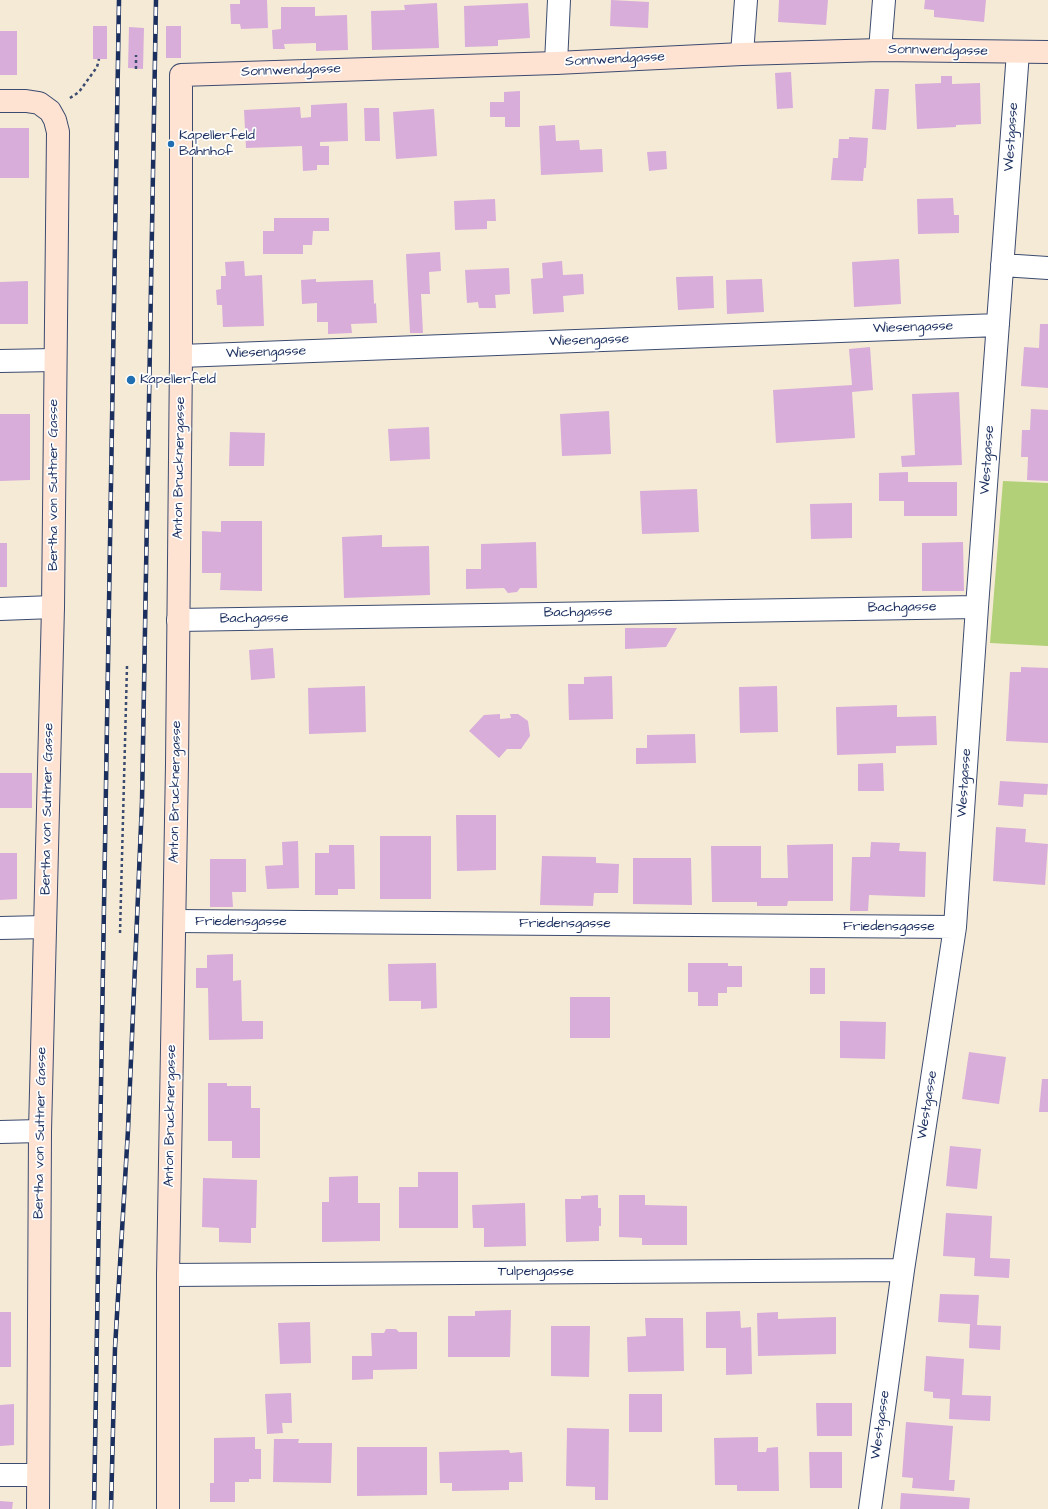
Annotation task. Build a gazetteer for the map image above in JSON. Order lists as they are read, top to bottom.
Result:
{
  "streets": {
    "street": [
      "Sonnwendgasse",
      "Westgasse",
      "Wiesengasse",
      "Anton Brucknergasse",
      "Bertha von Suttner Gasse",
      "Bachgasse",
      "Friedensgasse",
      "Tulpengasse"
    ]
  },
  "crossings": [
    ["Sonnwendgasse", "Westgasse"],
    ["Sonnwendgasse", "Anton Brucknergasse"],
    ["Westgasse", "Wiesengasse"],
    ["Westgasse", "Bachgasse"],
    ["Westgasse", "Friedensgasse"],
    ["Westgasse", "Tulpengasse"],
    ["Wiesengasse", "Anton Brucknergasse"],
    ["Anton Brucknergasse", "Bachgasse"],
    ["Anton Brucknergasse", "Friedensgasse"],
    ["Anton Brucknergasse", "Tulpengasse"]
  ],
  "places": ["Kapellerfeld Bahnhof", "Kapellerfeld"]
}
